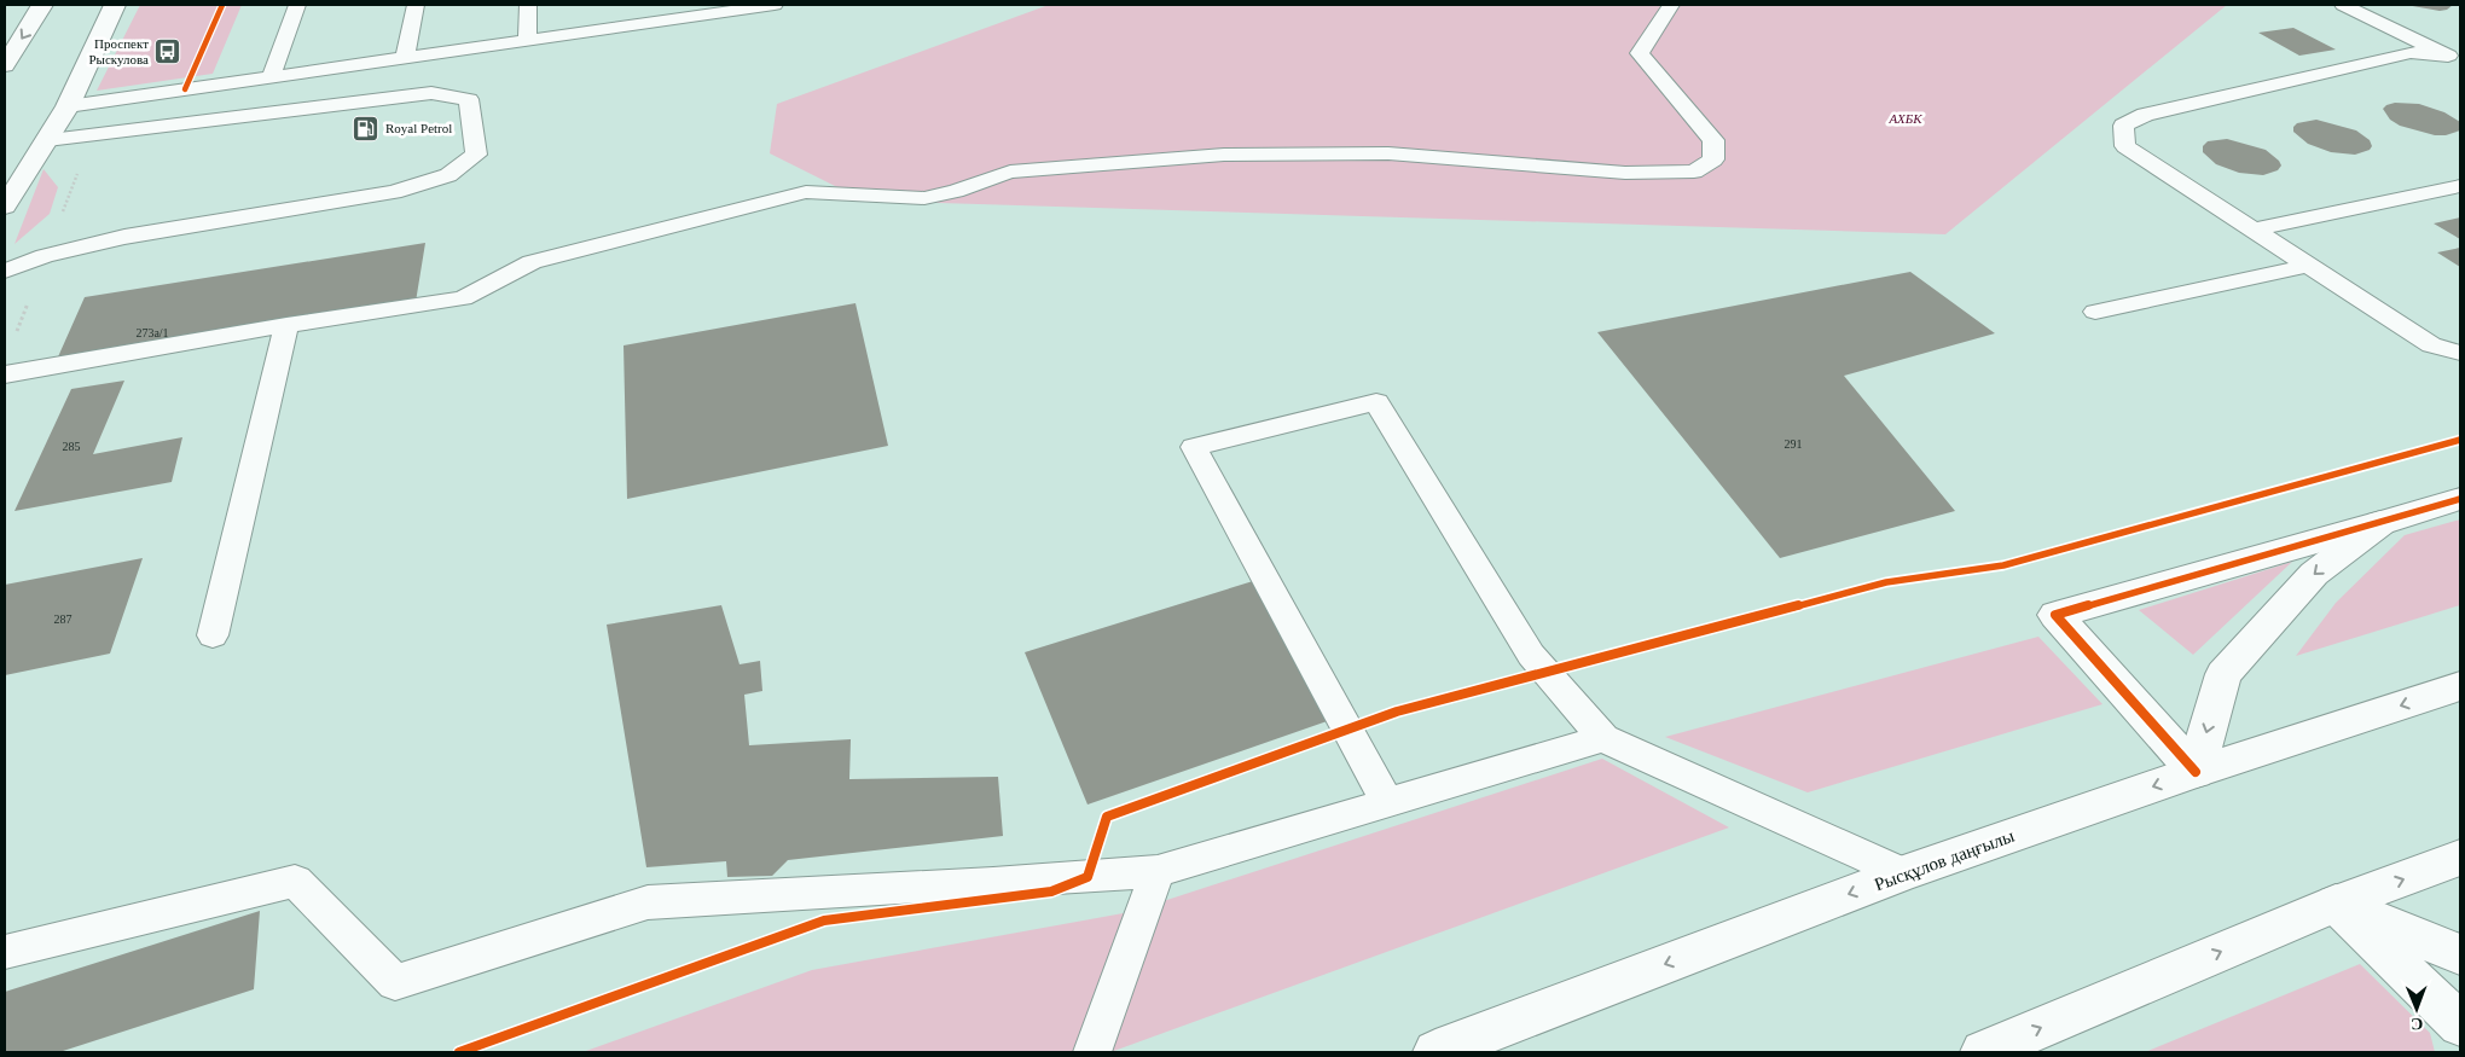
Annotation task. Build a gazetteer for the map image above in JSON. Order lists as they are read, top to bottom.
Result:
{
  "streets": {
    "main road": ["Рысқұлов даңғылы"]
  },
  "parks": ["АХБК"],
  "places": {
    "bus stop": ["Проспект Рыскулова"],
    "fuel station": ["Royal Petrol"]
  },
  "house_numbers": [
    "273а/1",
    "291",
    "285",
    "287"
  ],
  "north": "bottom"
}
